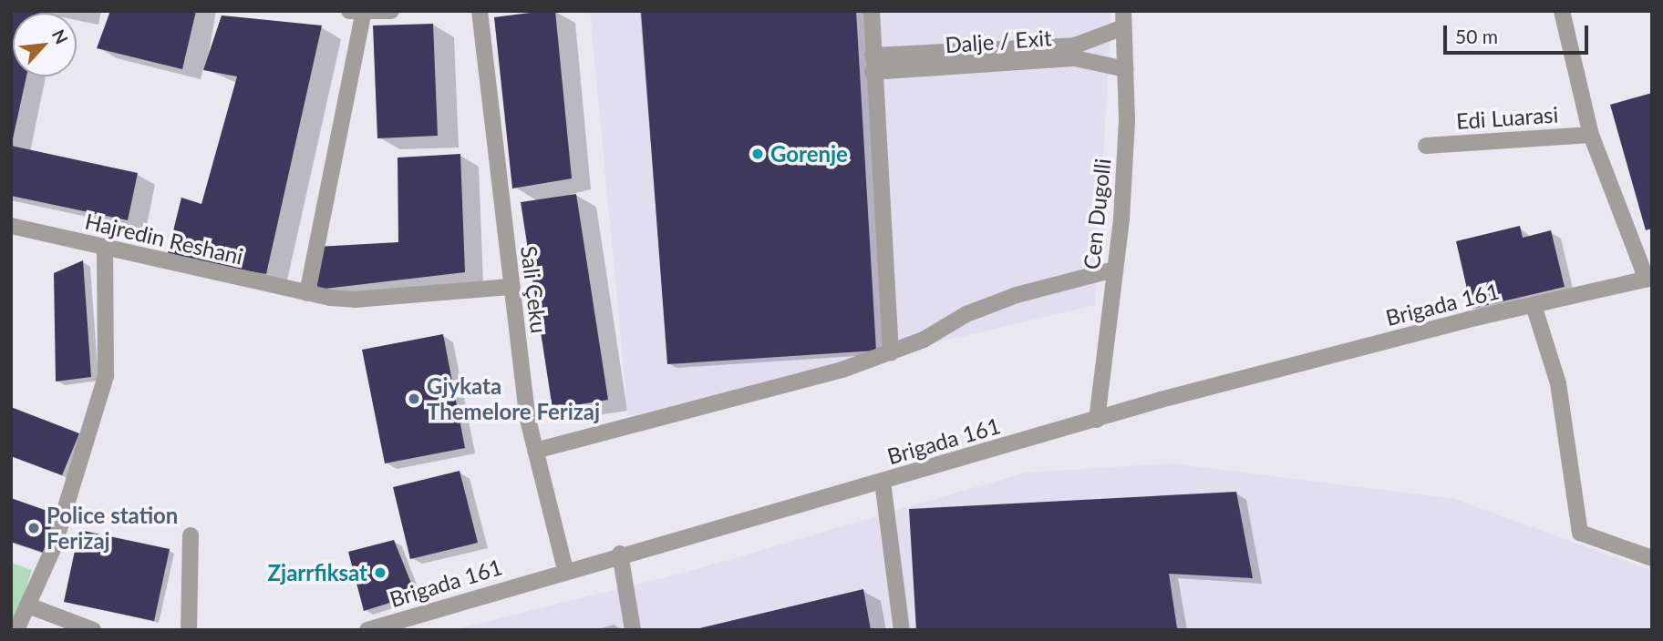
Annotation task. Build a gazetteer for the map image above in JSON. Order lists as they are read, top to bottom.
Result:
{
  "streets": {
    "street": [
      "Dalje / Exit",
      "Edi Luarasi",
      "Cen Dugolli",
      "Hajredin Reshani",
      "Sali Çeku",
      "Brigada 161"
    ]
  },
  "crossings": [
    ["Dalje / Exit", "Cen Dugolli"],
    ["Edi Luarasi", "Brigada 161"],
    ["Cen Dugolli", "Brigada 161"],
    ["Hajredin Reshani", "Sali Çeku"],
    ["Sali Çeku", "Brigada 161"]
  ],
  "places": [
    "Gorenje",
    "Gjykata Themelore Ferizaj",
    "Police station Ferizaj",
    "Zjarrfiksat"
  ],
  "scale_bar": "50 m",
  "north": "top right"
}
